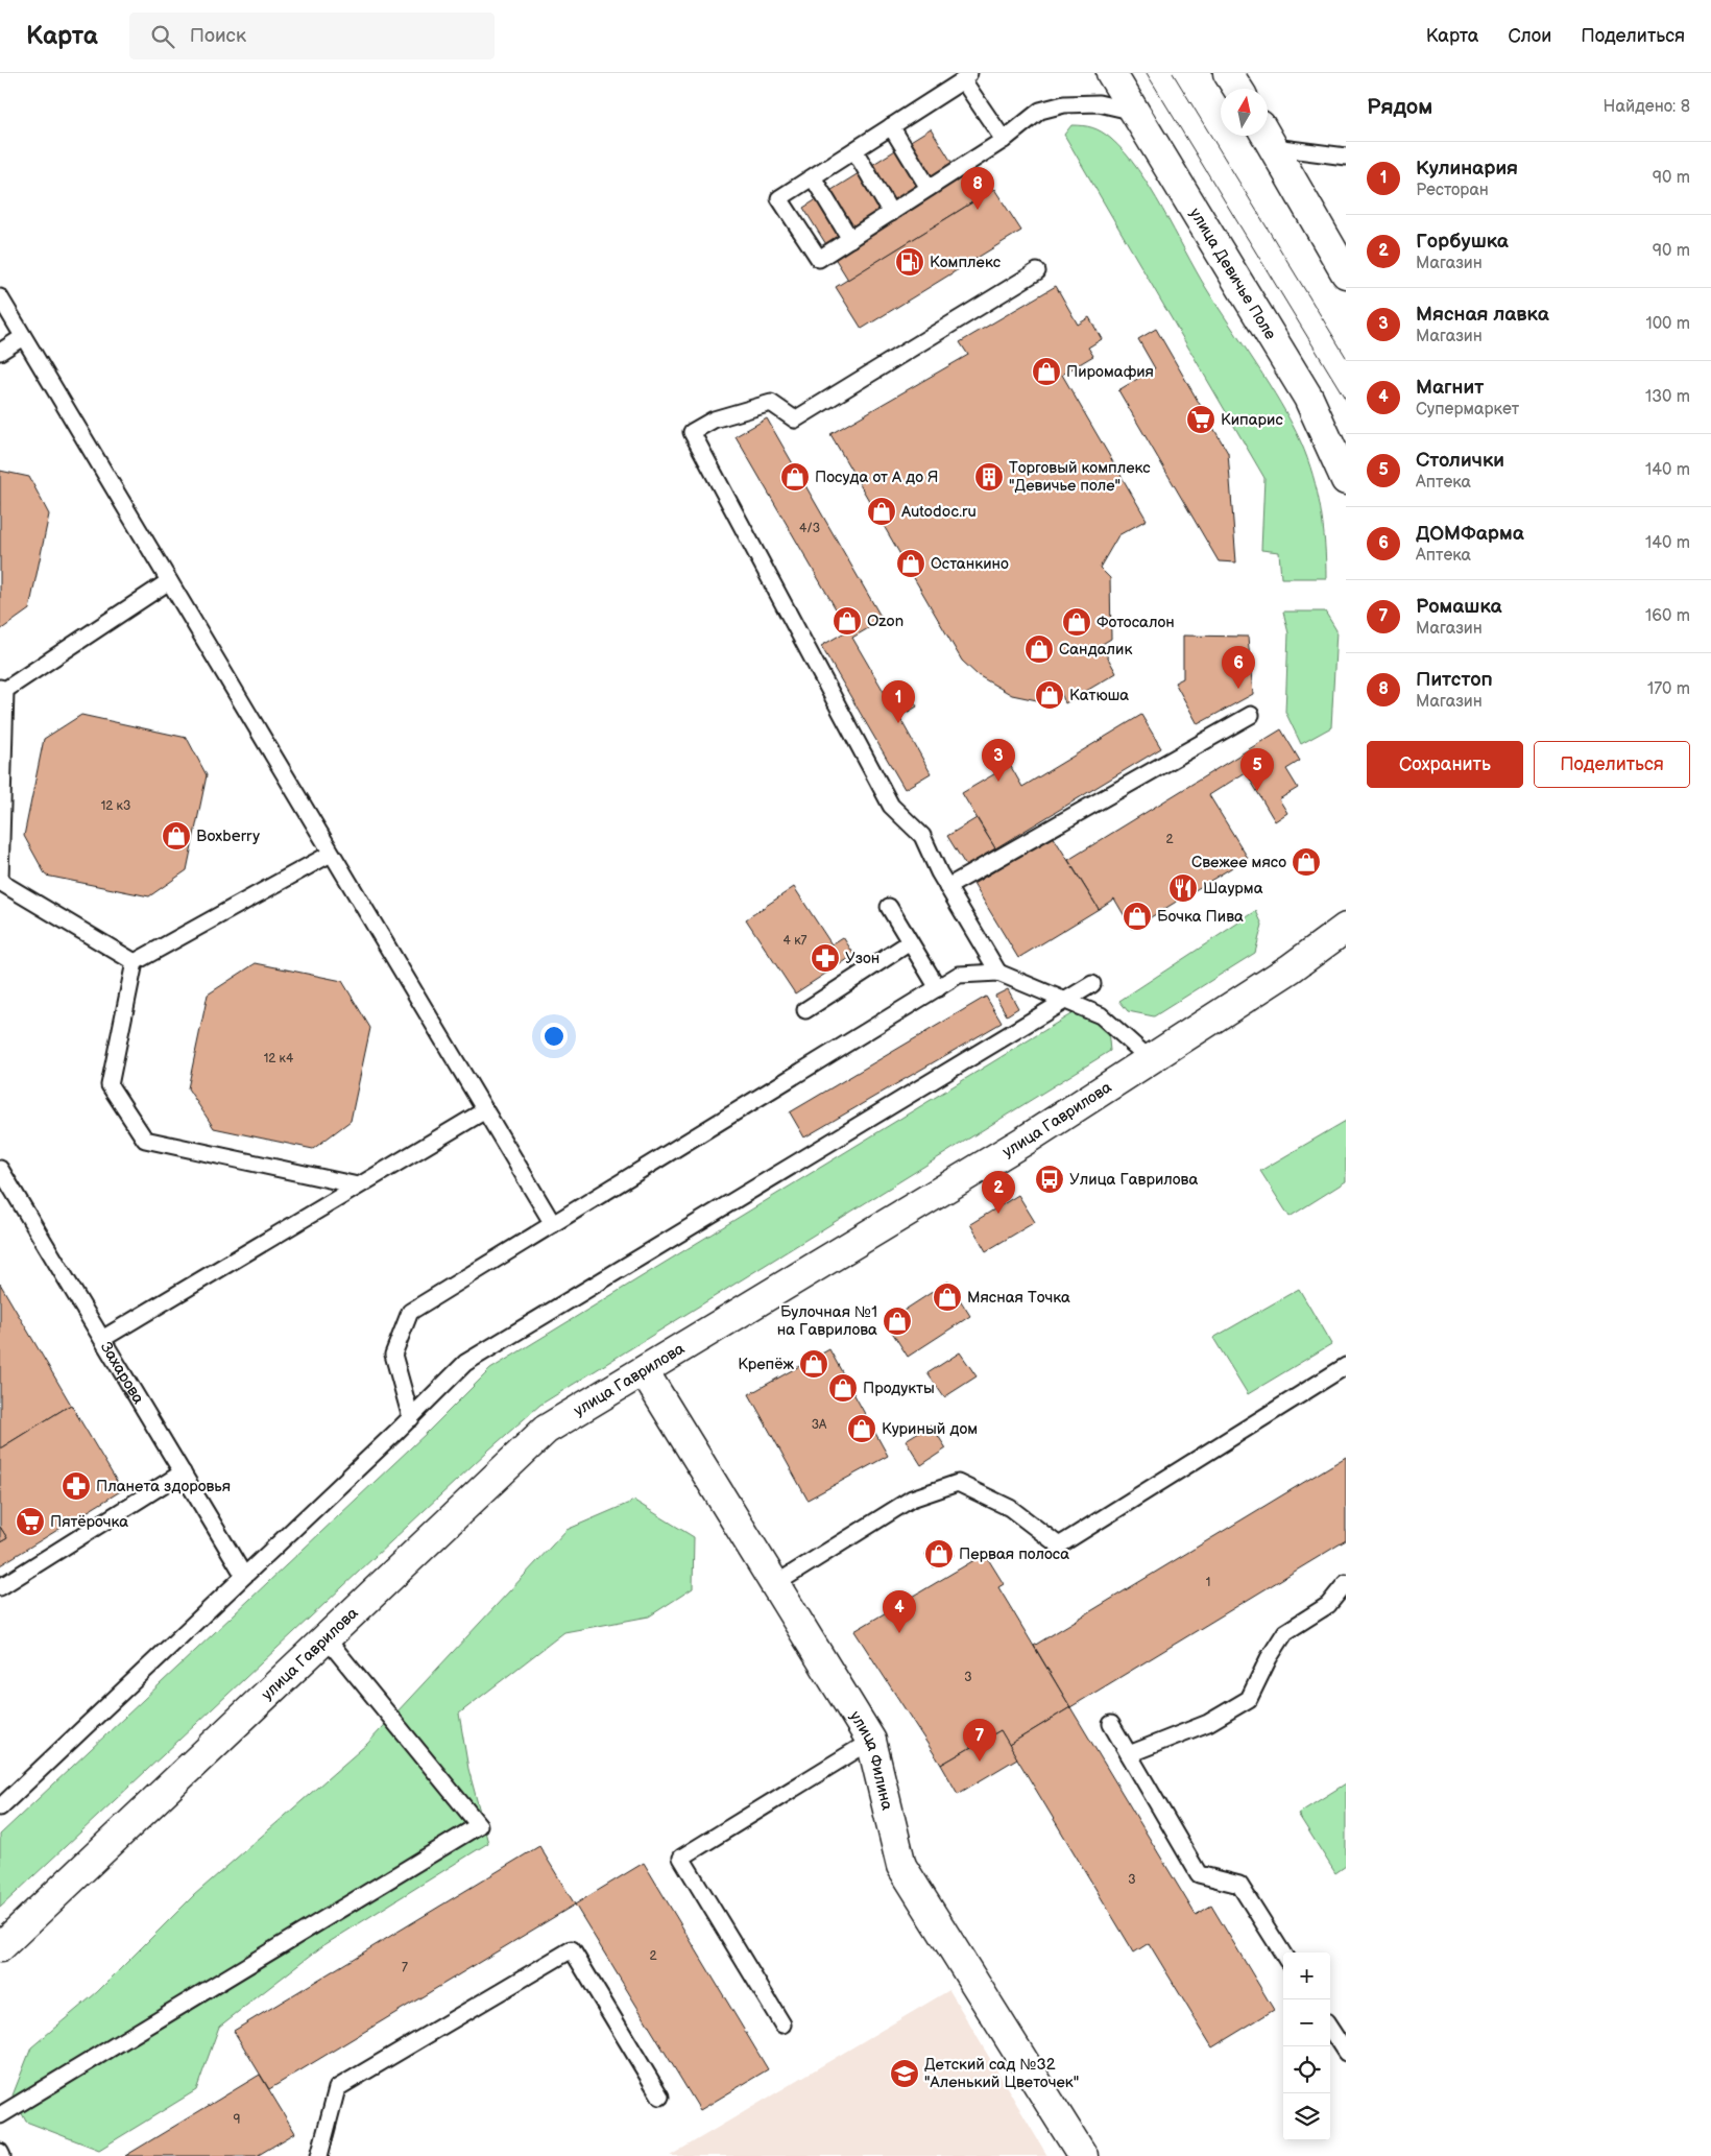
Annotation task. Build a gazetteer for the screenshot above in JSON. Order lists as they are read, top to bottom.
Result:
{
  "streets": {
    "street": ["улица Девичье Поле", "улица Гаврилова", "улица Филина"],
    "lane": ["Захарова"]
  },
  "crossings": [
    ["улица Гаврилова", "улица Филина"]
  ],
  "places": {
    "fuel station": ["Комплекс"],
    "shop": [
      "Пиромафия",
      "Посуда от А до Я",
      "Autodoc.ru",
      "Останкино",
      "Ozon",
      "Фотосалон",
      "Сандалик",
      "Катюша",
      "Boxberry",
      "Свежее мясо",
      "Бочка Пива",
      "Мясная Точка",
      "Булочная №1 на Гаврилова",
      "Крепёж",
      "Продукты",
      "Куриный дом",
      "Первая полоса"
    ],
    "supermarket": ["Кипарис", "Пятёрочка"],
    "building": ["Торговый комплекс \"Девичье поле\""],
    "restaurant": ["Шаурма"],
    "pharmacy": ["Узон", "Планета здоровья"],
    "bus stop": ["Улица Гаврилова"],
    "school or university": ["Детский сад №32 \"Аленький Цветочек\""]
  },
  "house_numbers": [
    "4/3",
    "12 к3",
    "2",
    "4 к7",
    "12 к4",
    "3А",
    "1",
    "3",
    "3",
    "2",
    "7",
    "9"
  ],
  "north": "top",
  "page": {
    "header": "Карта",
    "search": "Поиск",
    "nav": ["Карта", "Слои", "Поделиться"],
    "heading": ["Рядом", "Найдено: 8"],
    "list": [
      {
        "mark": "1",
        "name": "Кулинария",
        "note": "Ресторан",
        "value": "90 m"
      },
      {
        "mark": "2",
        "name": "Горбушка",
        "note": "Магазин",
        "value": "90 m"
      },
      {
        "mark": "3",
        "name": "Мясная лавка",
        "note": "Магазин",
        "value": "100 m"
      },
      {
        "mark": "4",
        "name": "Магнит",
        "note": "Супермаркет",
        "value": "130 m"
      },
      {
        "mark": "5",
        "name": "Столички",
        "note": "Аптека",
        "value": "140 m"
      },
      {
        "mark": "6",
        "name": "ДОМФарма",
        "note": "Аптека",
        "value": "140 m"
      },
      {
        "mark": "7",
        "name": "Ромашка",
        "note": "Магазин",
        "value": "160 m"
      },
      {
        "mark": "8",
        "name": "Питстоп",
        "note": "Магазин",
        "value": "170 m"
      }
    ],
    "pins": [
      "8",
      "6",
      "1",
      "3",
      "5",
      "2",
      "4",
      "7"
    ],
    "buttons": ["Сохранить", "Поделиться"],
    "map_buttons": ["+", "−"]
  }
}
